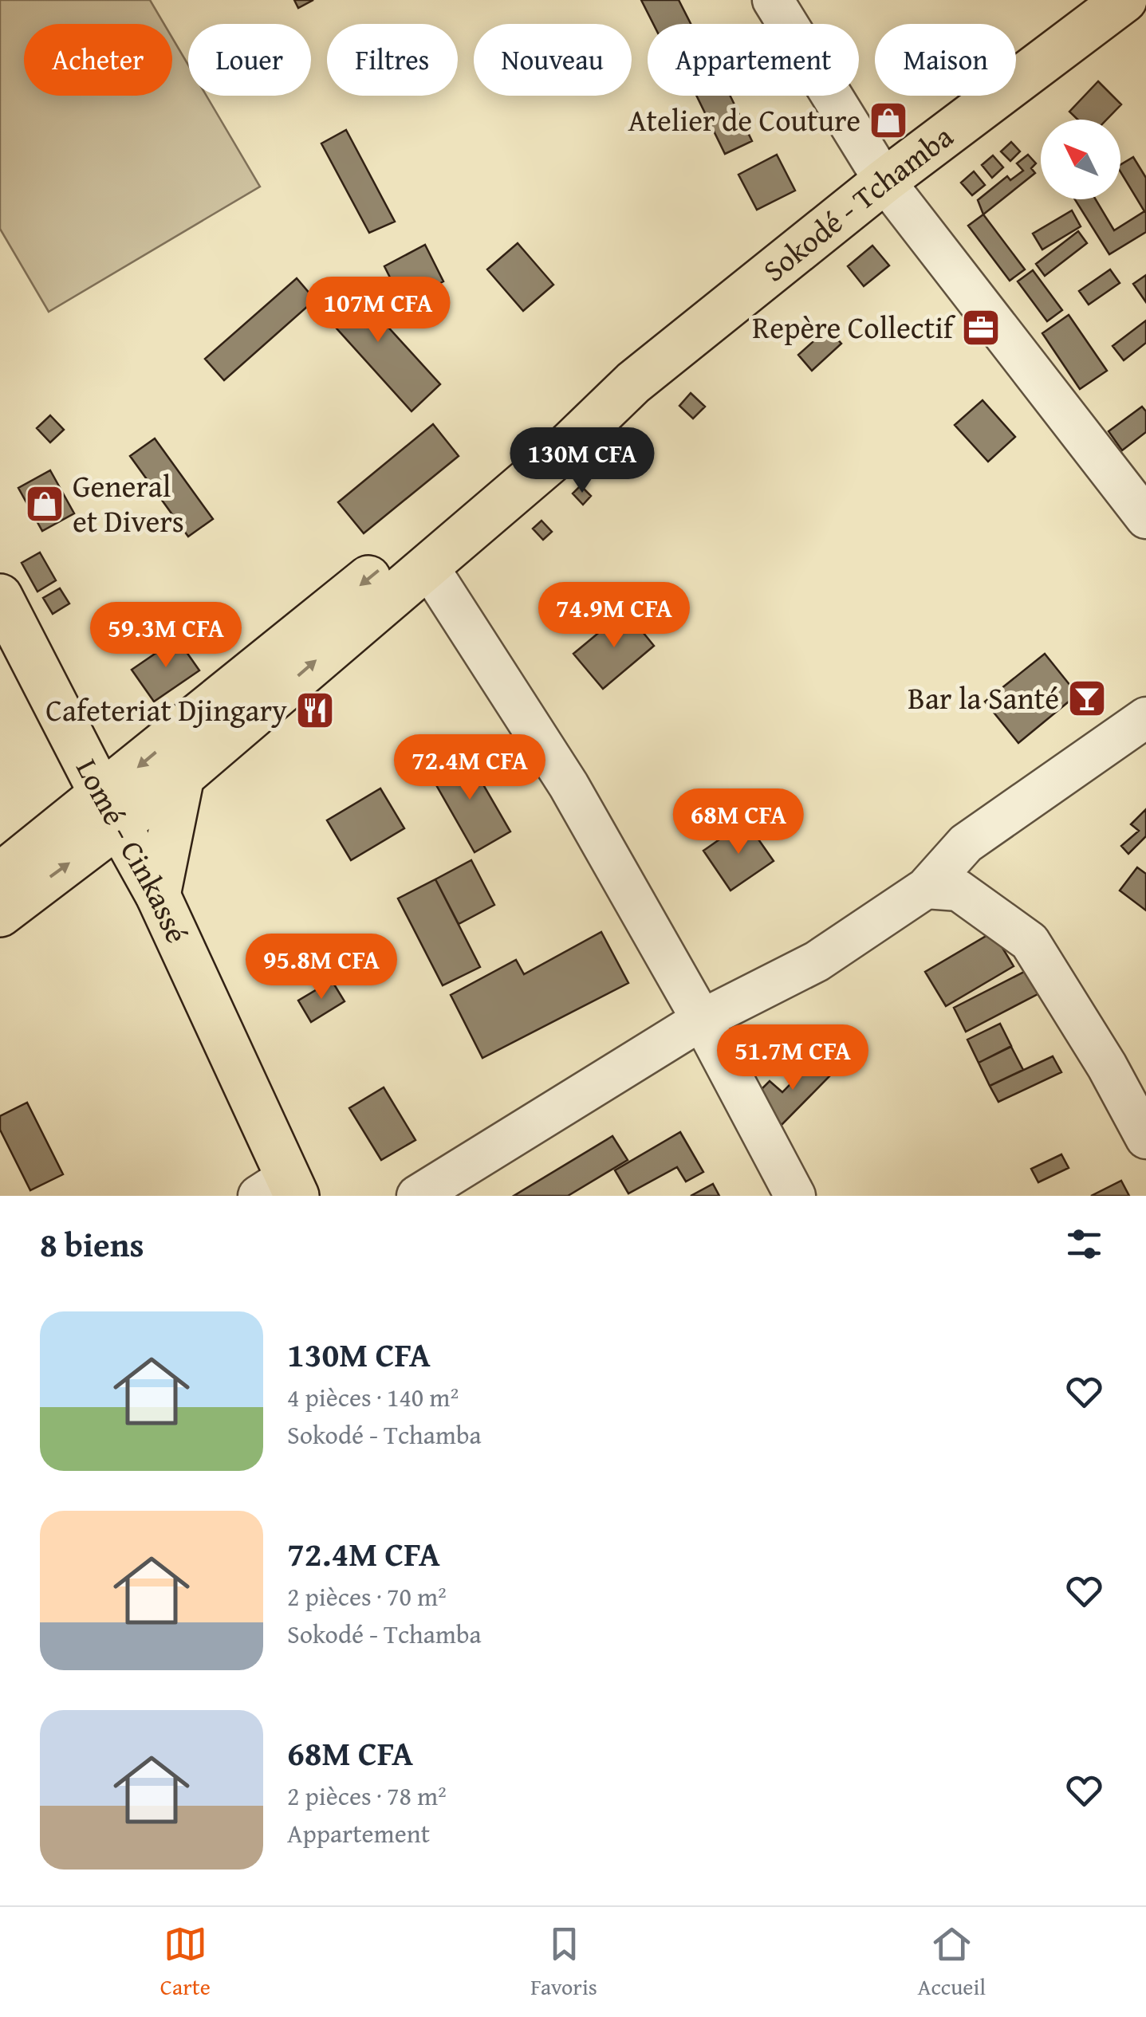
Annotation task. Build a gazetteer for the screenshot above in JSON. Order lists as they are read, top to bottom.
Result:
{
  "streets": {
    "main road": ["Sokodé - Tchamba", "Lomé - Cinkassé"]
  },
  "crossings": [
    ["Sokodé - Tchamba", "Lomé - Cinkassé"]
  ],
  "places": {
    "shop": ["Atelier de Couture", "General et Divers"],
    "office": ["Repère Collectif"],
    "bar": ["Bar la Santé"],
    "restaurant": ["Cafeteriat Djingary"]
  },
  "north": "top left",
  "page": {
    "chip": [
      "Acheter",
      "Louer",
      "Filtres",
      "Nouveau",
      "Appartement",
      "Maison"
    ],
    "price": [
      "107M CFA",
      "130M CFA",
      "74.9M CFA",
      "59.3M CFA",
      "72.4M CFA",
      "68M CFA",
      "95.8M CFA",
      "51.7M CFA"
    ],
    "heading": "8 biens",
    "list": [
      {
        "name": "130M CFA",
        "note": "4 pièces · 140 m² · Sokodé - Tchamba"
      },
      {
        "name": "72.4M CFA",
        "note": "2 pièces · 70 m² · Sokodé - Tchamba"
      },
      {
        "name": "68M CFA",
        "note": "2 pièces · 78 m² · Appartement"
      }
    ],
    "tabs": ["Carte", "Favoris", "Accueil"]
  }
}
